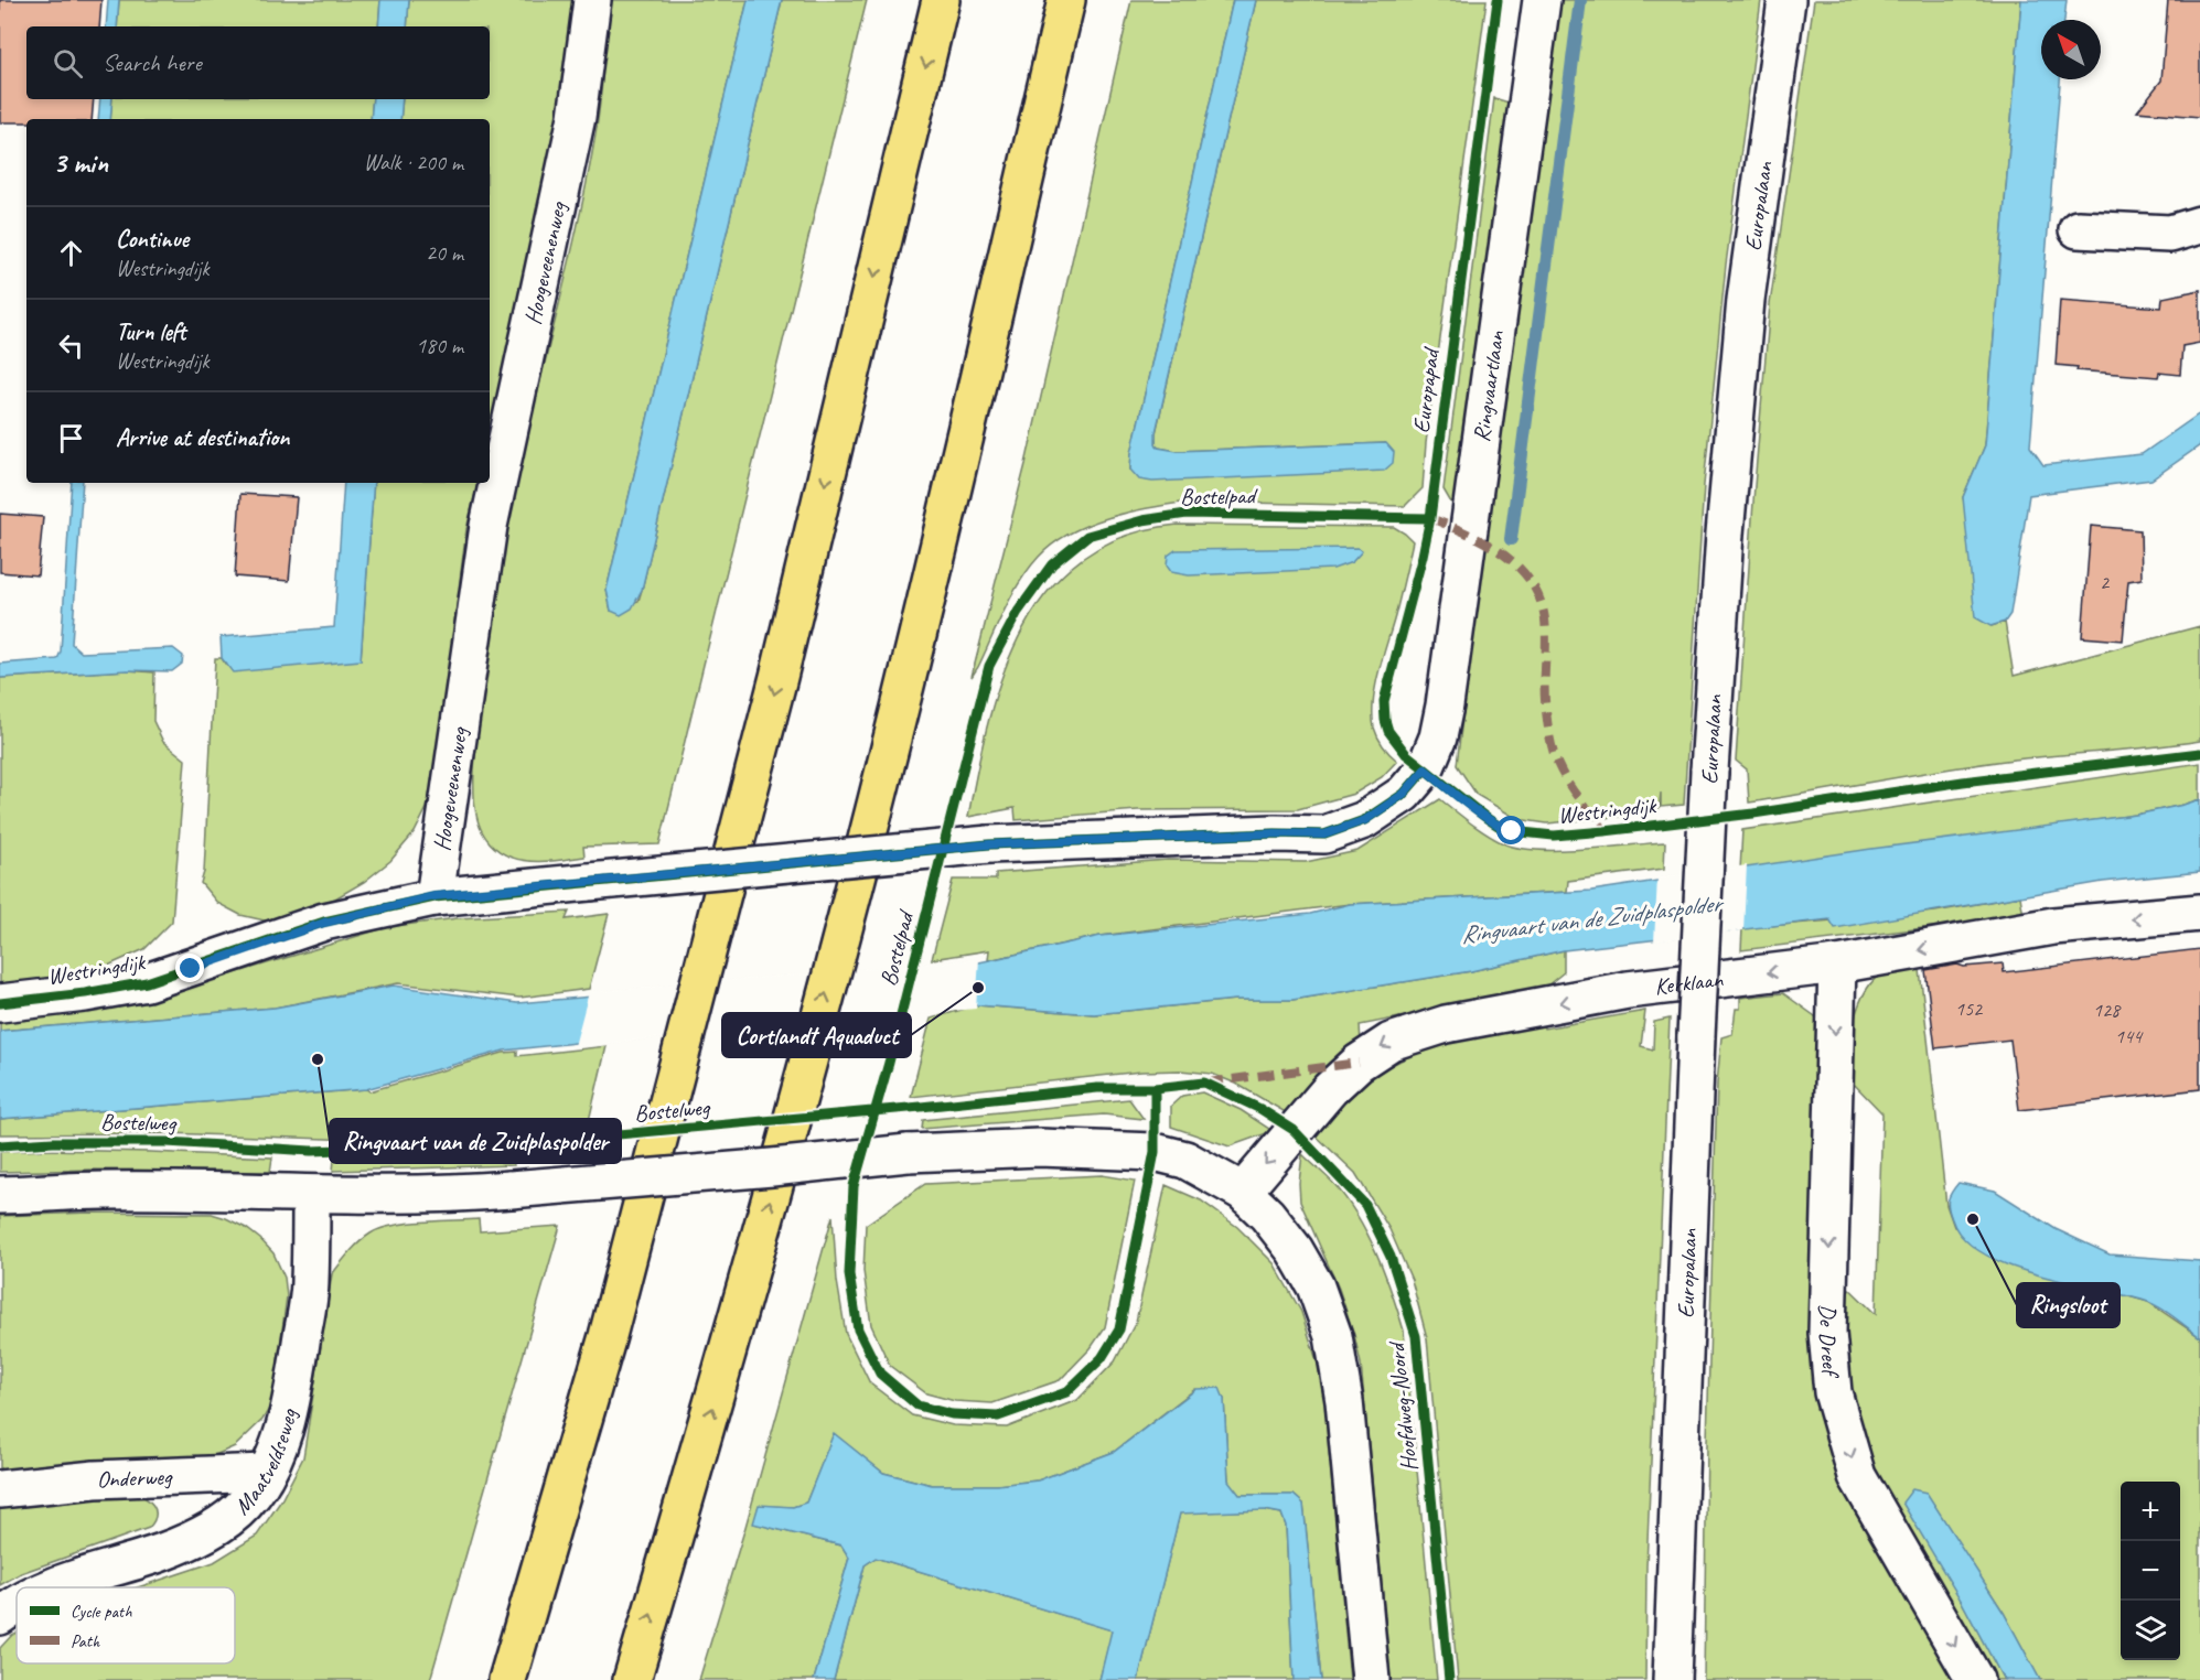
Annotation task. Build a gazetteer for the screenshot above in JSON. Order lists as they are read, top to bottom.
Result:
{
  "streets": {
    "street": [
      "Europalaan",
      "Hoogeveenenweg",
      "Ringvaartlaan",
      "Westringdijk",
      "Kerklaan",
      "De Dreef",
      "Maatveldseweg",
      "Onderweg"
    ],
    "cycle path": ["Europapad", "Bostelpad", "Bostelweg"]
  },
  "crossings": [
    ["Hoogeveenenweg", "Westringdijk"],
    ["Ringvaartlaan", "Westringdijk"],
    ["Kerklaan", "De Dreef"],
    ["Maatveldseweg", "Onderweg"]
  ],
  "one_way": ["Kerklaan", "De Dreef"],
  "water": ["Ringvaart van de Zuidplaspolder"],
  "places": ["Cortlandt Aquaduct", "Ringvaart van de Zuidplaspolder", "Ringsloot"],
  "house_numbers": [
    "2",
    "152",
    "128",
    "144"
  ],
  "legend": ["Cycle path", "Path"],
  "north": "top left",
  "page": {
    "search": "Search here",
    "heading": ["3 min", "Walk · 200 m"],
    "list": [
      ["Continue", "Westringdijk", "20 m"],
      ["Turn left", "Westringdijk", "180 m"],
      "Arrive at destination"
    ],
    "map_buttons": ["+", "−"]
  }
}
